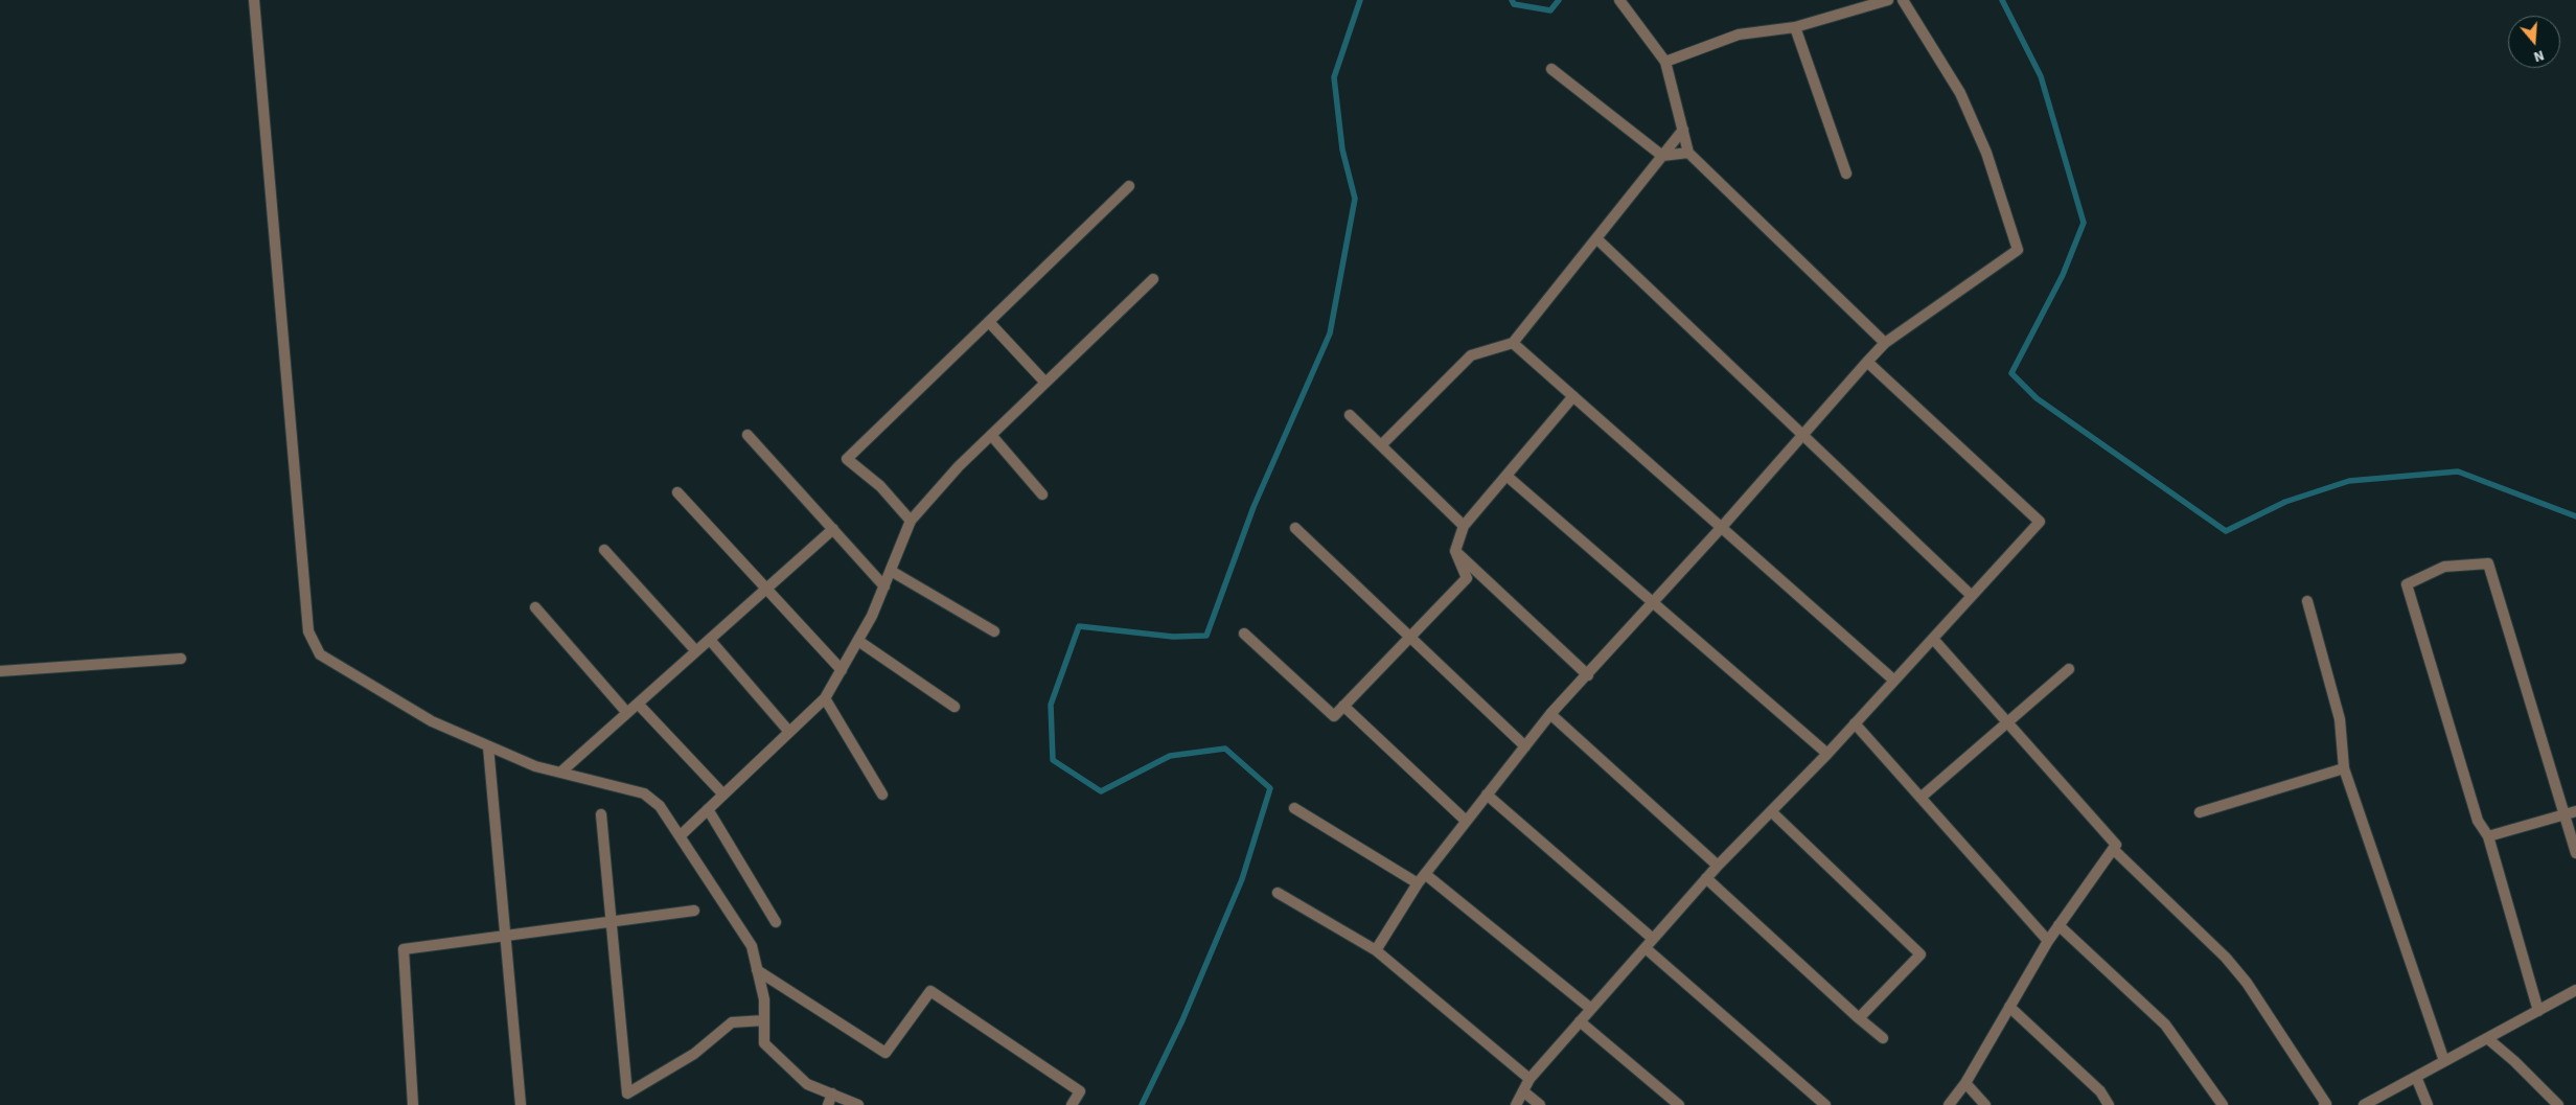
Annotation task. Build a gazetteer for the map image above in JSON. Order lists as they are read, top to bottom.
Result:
{
  "north": "bottom"
}
